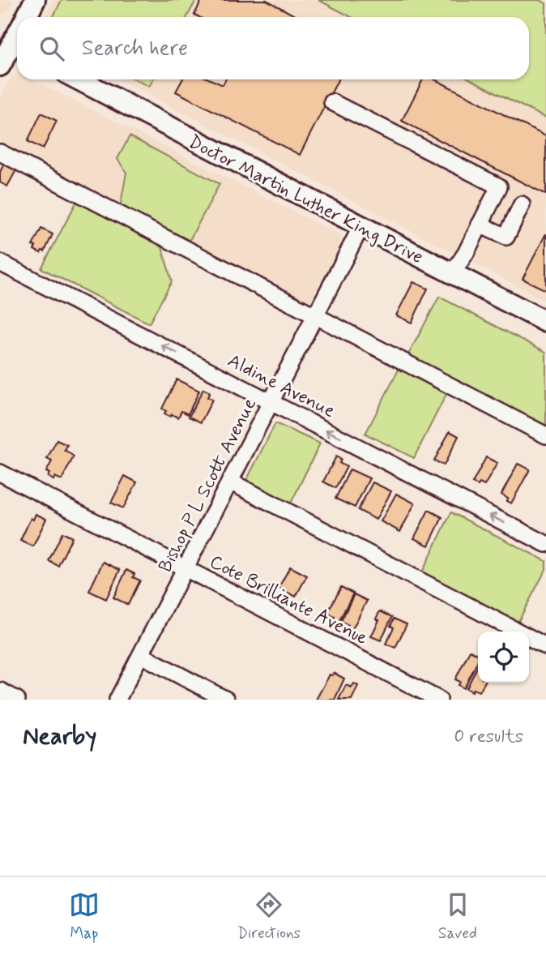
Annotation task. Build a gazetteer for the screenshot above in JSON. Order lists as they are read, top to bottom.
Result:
{
  "streets": {
    "main road": ["Doctor Martin Luther King Drive"],
    "street": ["Aldine Avenue", "Bishop P L Scott Avenue", "Cote Brilliante Avenue"]
  },
  "crossings": [
    ["Doctor Martin Luther King Drive", "Bishop P L Scott Avenue"],
    ["Aldine Avenue", "Bishop P L Scott Avenue"],
    ["Bishop P L Scott Avenue", "Cote Brilliante Avenue"]
  ],
  "page": {
    "search": "Search here",
    "heading": ["Nearby", "0 results"],
    "nav": ["Map", "Directions", "Saved"]
  }
}
